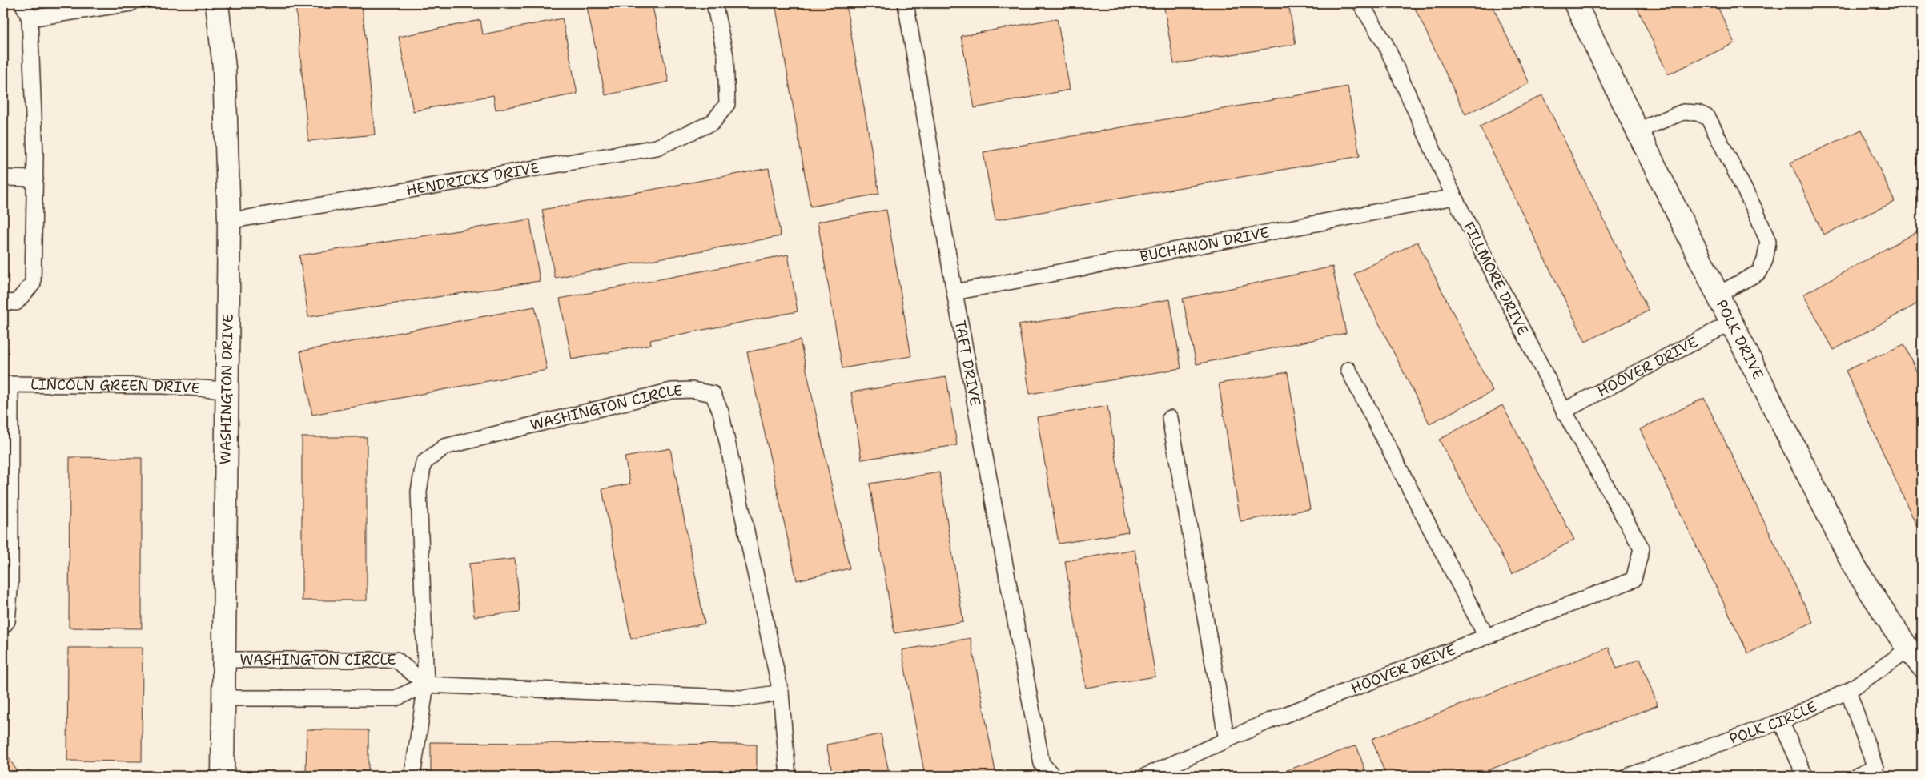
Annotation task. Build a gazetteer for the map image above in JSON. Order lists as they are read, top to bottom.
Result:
{
  "streets": {
    "street": ["POLK DRIVE", "WASHINGTON DRIVE"],
    "lane": [
      "HENDRICKS DRIVE",
      "BUCHANON DRIVE",
      "FILLMORE DRIVE",
      "TAFT DRIVE",
      "HOOVER DRIVE",
      "LINCOLN GREEN DRIVE",
      "WASHINGTON CIRCLE",
      "POLK CIRCLE"
    ]
  },
  "crossings": [
    ["HENDRICKS DRIVE", "WASHINGTON DRIVE"],
    ["BUCHANON DRIVE", "FILLMORE DRIVE"],
    ["BUCHANON DRIVE", "TAFT DRIVE"],
    ["FILLMORE DRIVE", "HOOVER DRIVE"],
    ["POLK DRIVE", "HOOVER DRIVE"],
    ["POLK DRIVE", "POLK CIRCLE"],
    ["LINCOLN GREEN DRIVE", "WASHINGTON DRIVE"],
    ["WASHINGTON DRIVE", "WASHINGTON CIRCLE"]
  ]
}
